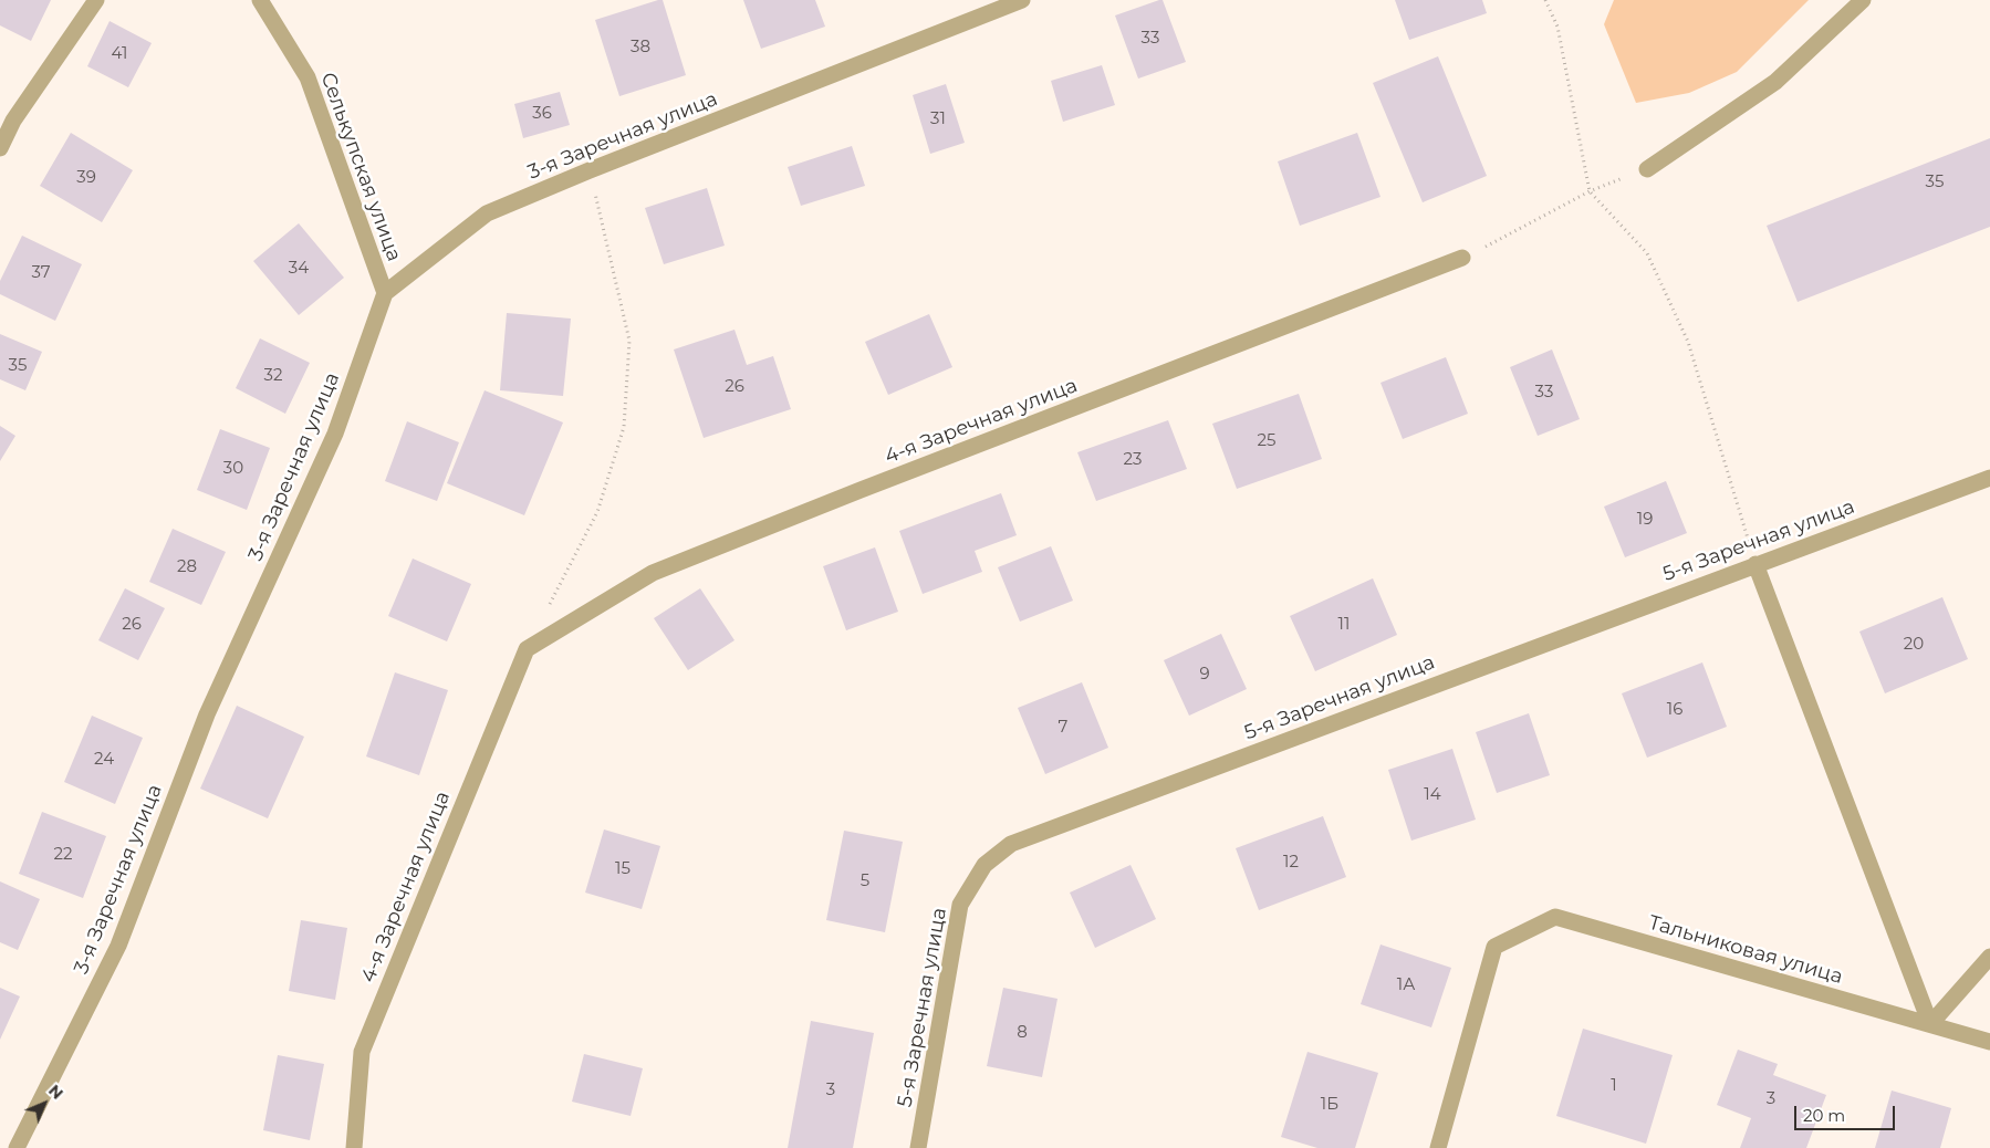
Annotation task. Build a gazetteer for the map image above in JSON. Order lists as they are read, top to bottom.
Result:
{
  "streets": {
    "street": [
      "3-я Заречная улица",
      "Селькупская улица",
      "4-я Заречная улица",
      "5-я Заречная улица",
      "Тальниковая улица"
    ]
  },
  "crossings": [
    ["3-я Заречная улица", "Селькупская улица"]
  ],
  "house_numbers": [
    "33",
    "38",
    "41",
    "36",
    "31",
    "39",
    "35",
    "34",
    "37",
    "35",
    "32",
    "26",
    "33",
    "25",
    "23",
    "30",
    "19",
    "28",
    "26",
    "11",
    "20",
    "9",
    "16",
    "7",
    "24",
    "14",
    "22",
    "12",
    "15",
    "5",
    "1А",
    "8",
    "1",
    "3",
    "3",
    "1Б"
  ],
  "scale_bar": "20 m",
  "north": "top right"
}
